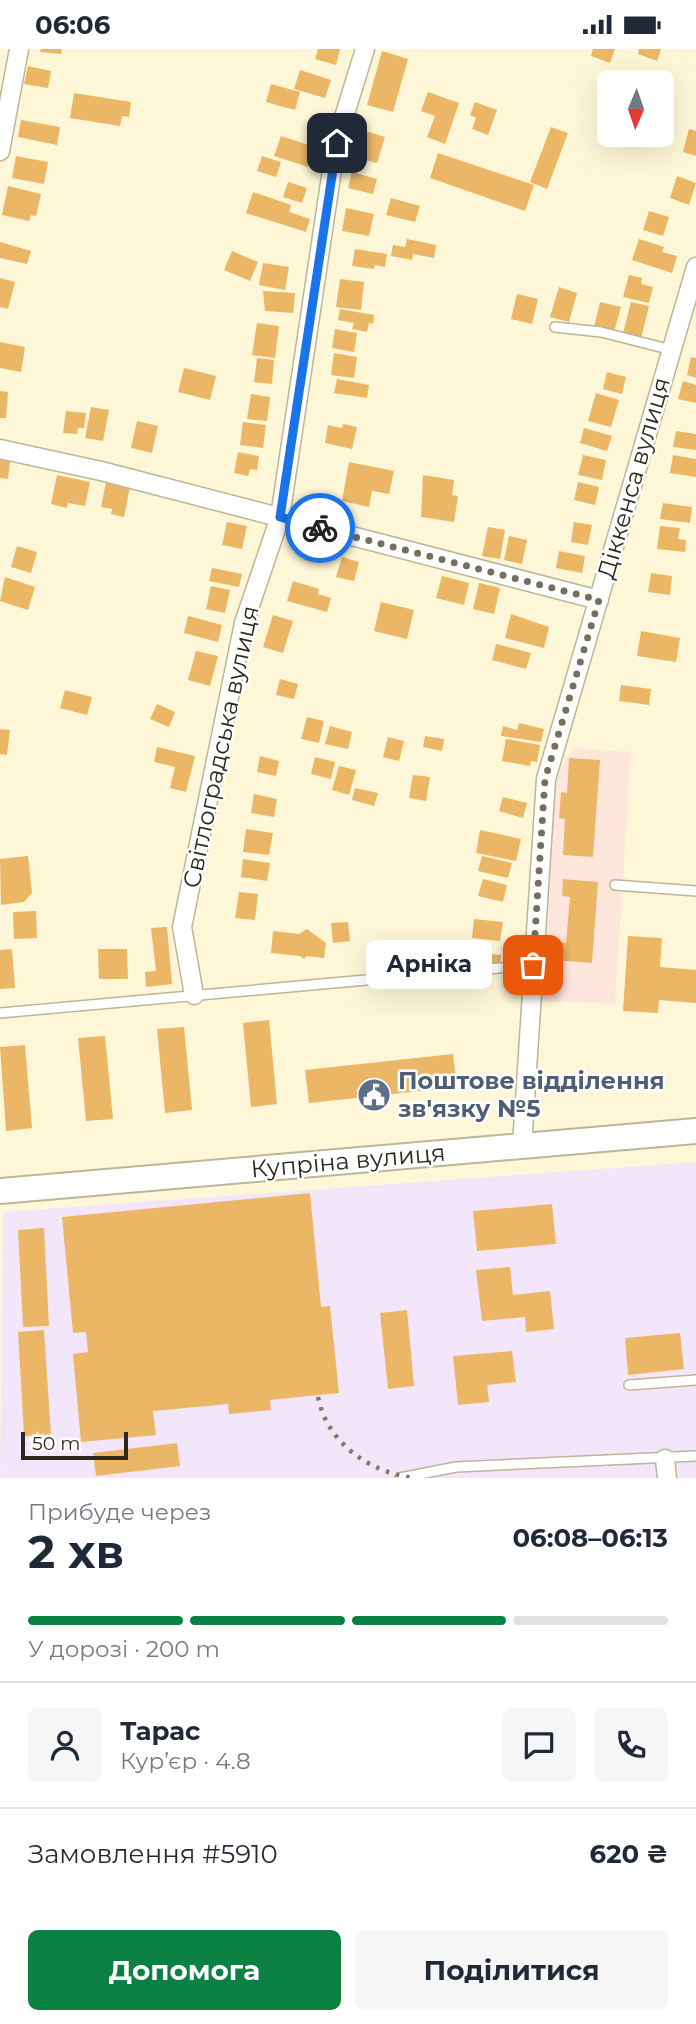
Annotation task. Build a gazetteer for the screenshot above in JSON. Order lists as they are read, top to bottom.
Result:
{
  "streets": {
    "main road": ["Купріна вулиця"],
    "street": ["Діккенса вулиця", "Світлоградська вулиця"]
  },
  "crossings": [
    ["Діккенса вулиця", "Купріна вулиця"]
  ],
  "places": {
    "other": ["Арніка"],
    "public building": ["Поштове відділення зв'язку №5"]
  },
  "scale_bar": "50 m",
  "north": "bottom",
  "page": {
    "status": "06:06",
    "bubble": "Арніка",
    "scale": "50 m",
    "heading": ["2 хв", "Прибуде через", "06:08–06:13"],
    "panel": [
      "Тарас",
      "Кур’єр · 4.8",
      "Замовлення #5910",
      "620 ₴"
    ],
    "bar": "У дорозі · 200 m",
    "buttons": ["Допомога", "Поділитися"]
  }
}
